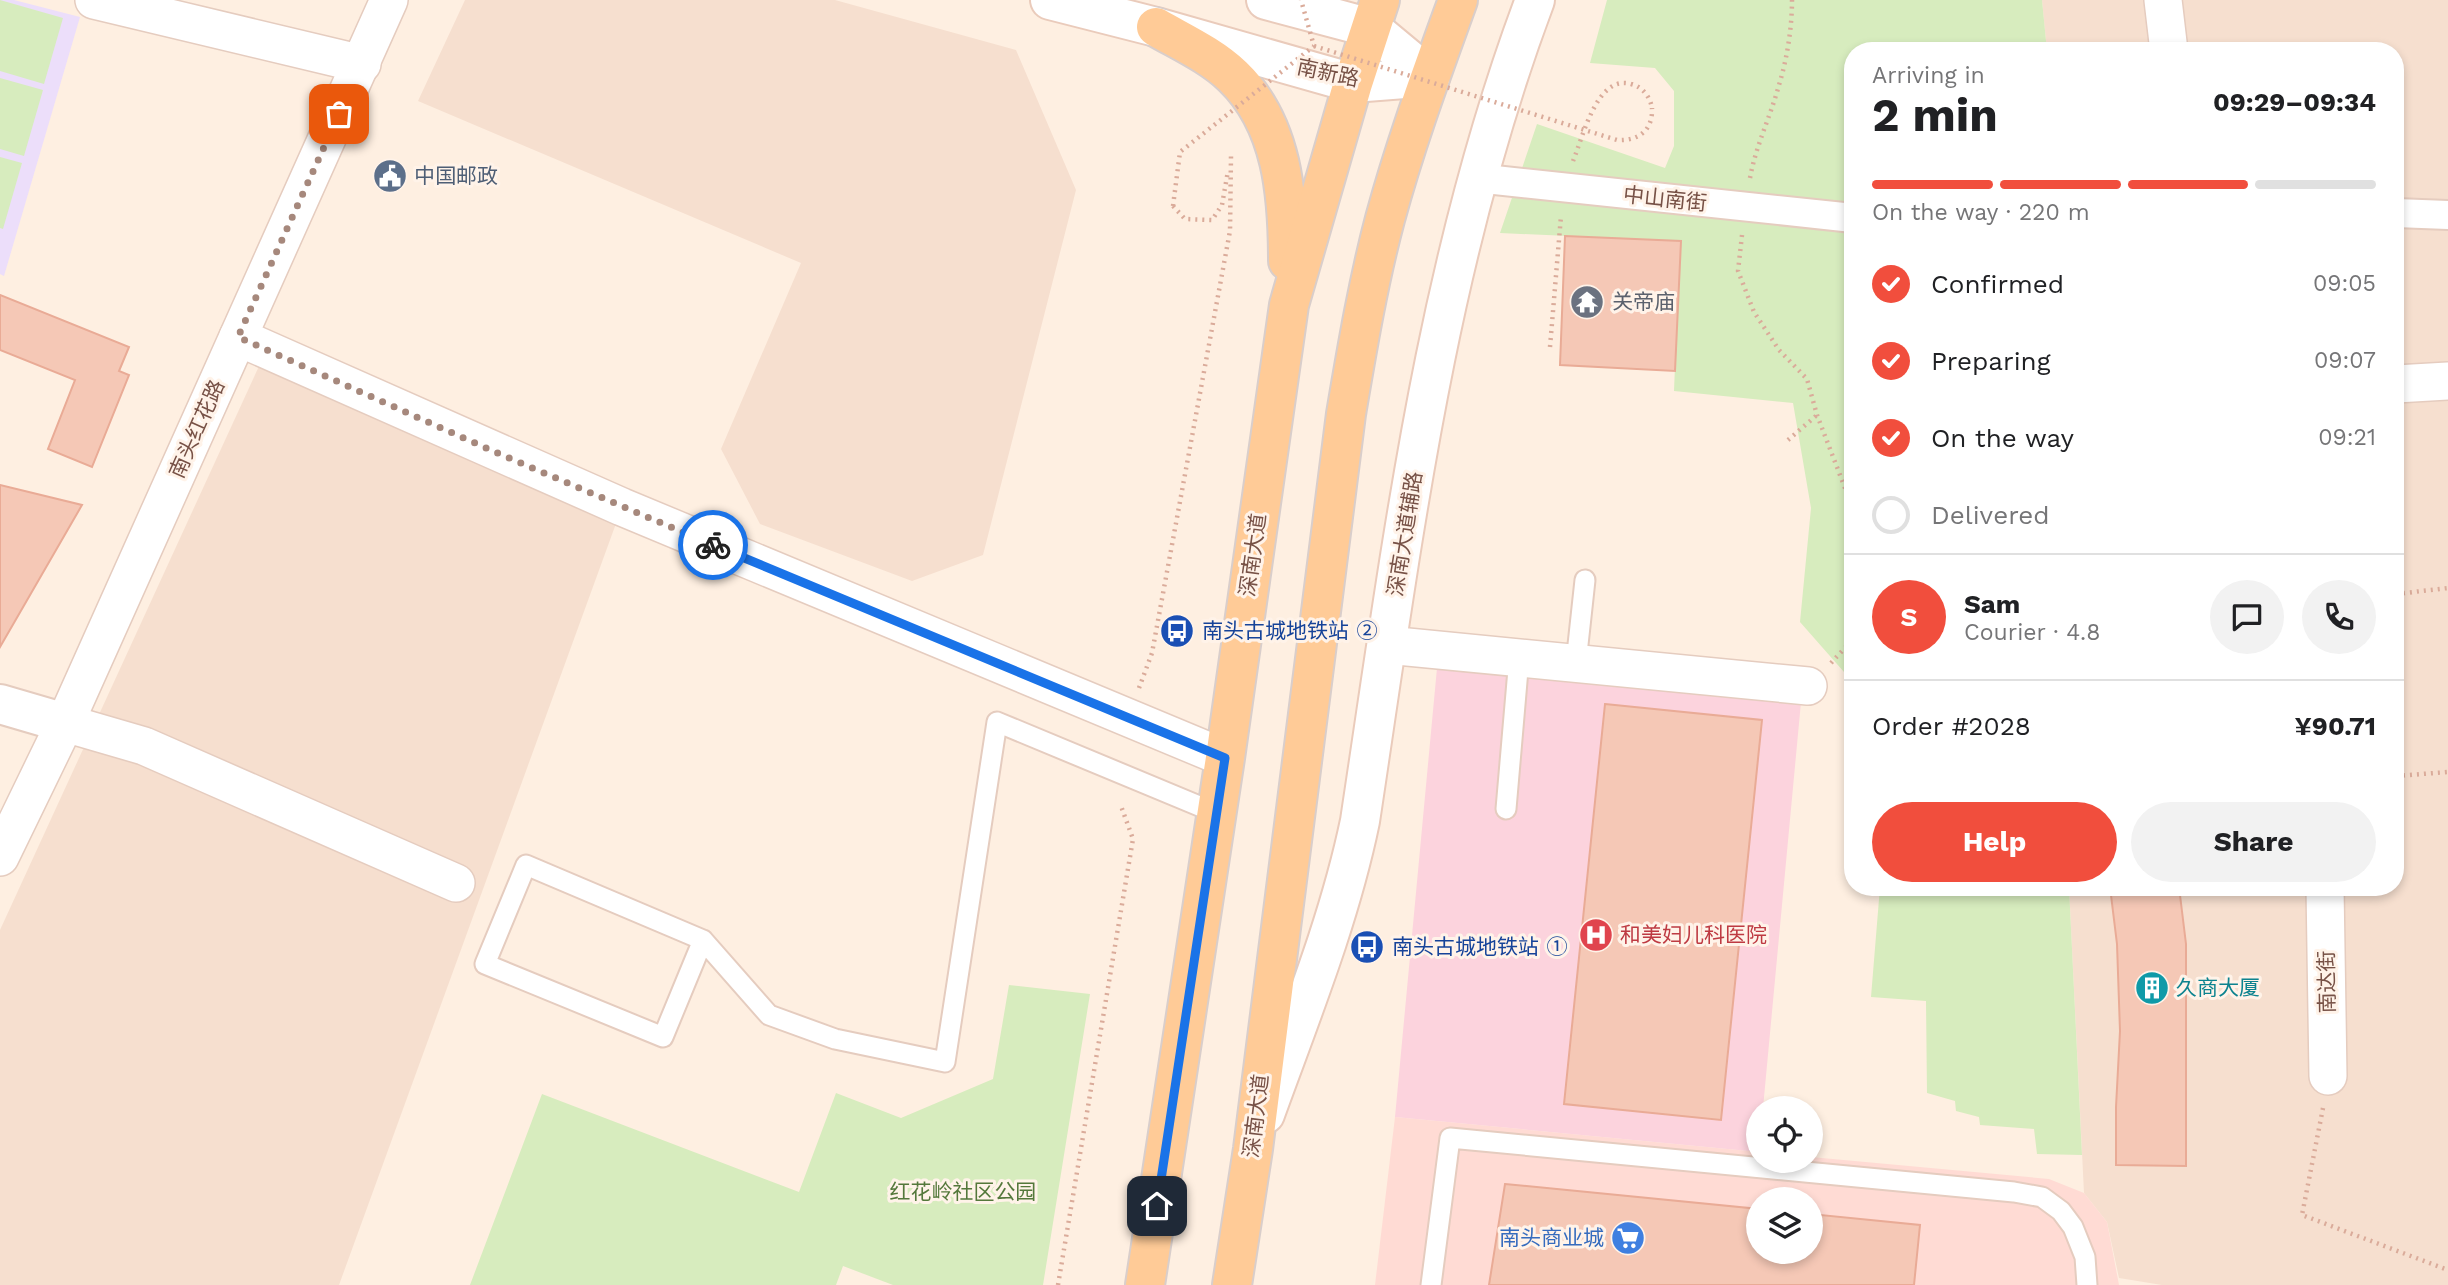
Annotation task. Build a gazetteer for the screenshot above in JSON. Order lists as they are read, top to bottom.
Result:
{
  "streets": {
    "main road": ["南新路", "深南大道辅路", "深南大道"],
    "street": ["中山南街", "南头红花路", "南达街"]
  },
  "crossings": [
    ["南新路", "深南大道"],
    ["中山南街", "深南大道辅路"],
    ["深南大道辅路", "深南大道"]
  ],
  "parks": ["红花岭社区公园"],
  "places": {
    "public building": ["中国邮政"],
    "temple": ["关帝庙"],
    "bus stop": ["南头古城地铁站 ②", "南头古城地铁站 ①"],
    "hospital": ["和美妇儿科医院"],
    "building": ["久商大厦"],
    "supermarket": ["南头商业城"]
  },
  "page": {
    "heading": ["2 min", "Arriving in", "09:29–09:34"],
    "panel": [
      "Sam",
      "Courier · 4.8",
      "Order #2028",
      "¥90.71"
    ],
    "bar": "On the way · 220 m",
    "list": [
      ["Confirmed", "09:05"],
      ["Preparing", "09:07"],
      ["On the way", "09:21"],
      "Delivered"
    ],
    "round": "S",
    "buttons": ["Help", "Share"]
  }
}
